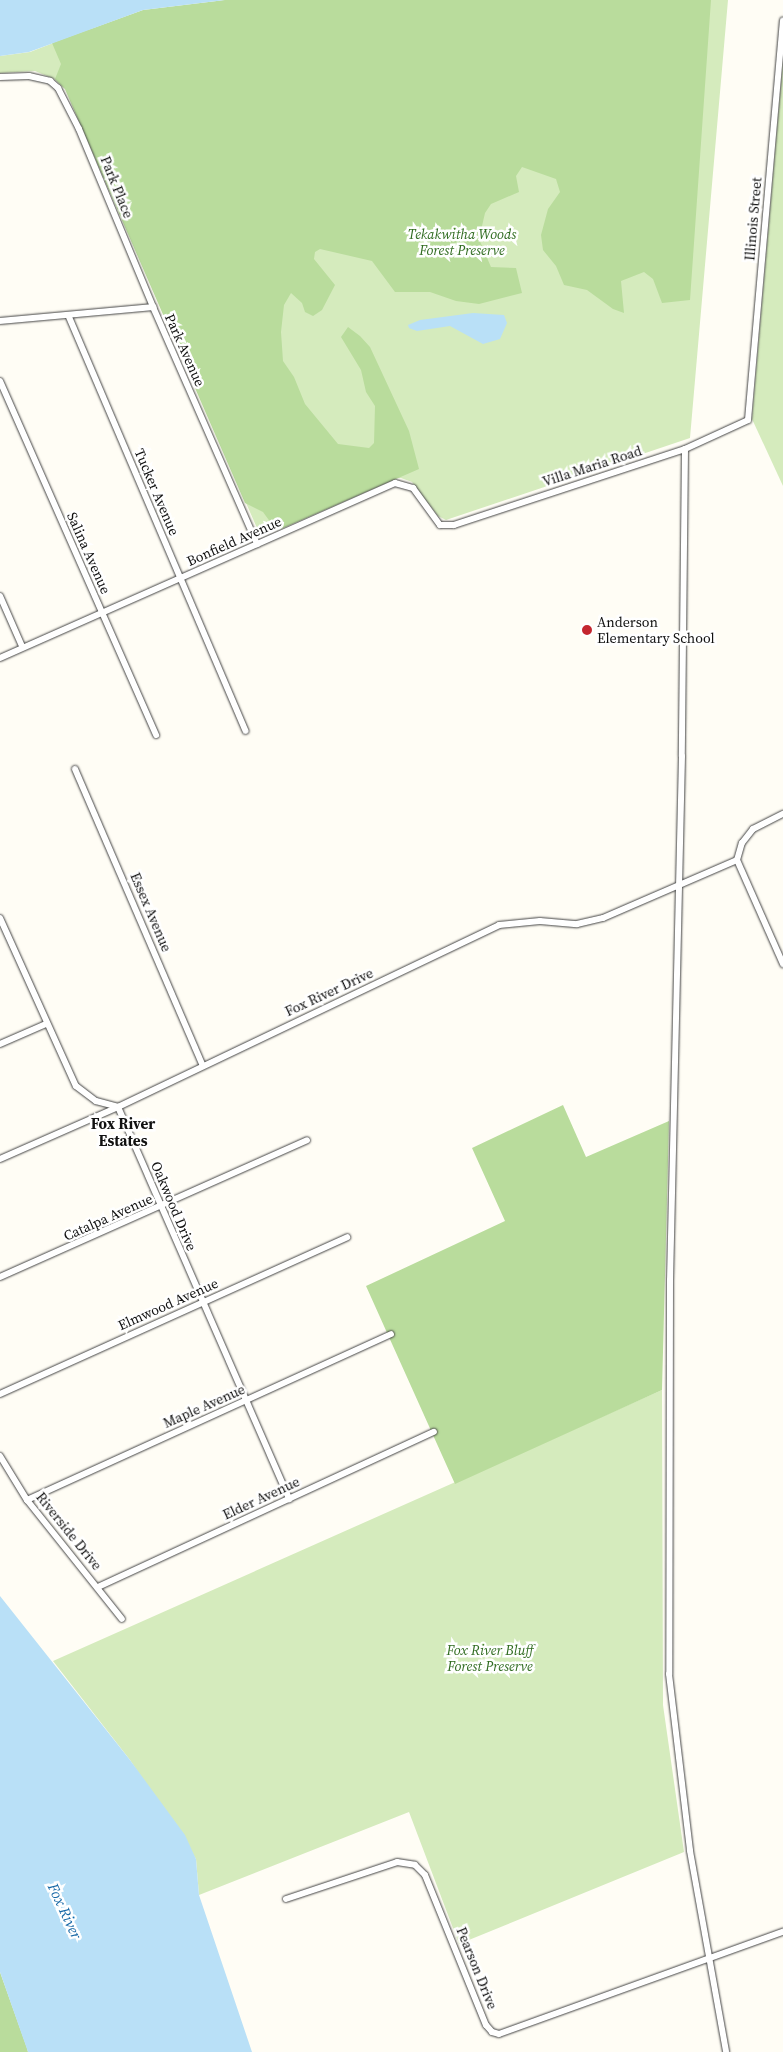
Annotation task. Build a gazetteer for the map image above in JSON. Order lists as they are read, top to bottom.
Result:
{
  "streets": {
    "street": [
      "Park Place",
      "Illinois Street",
      "Park Avenue",
      "Villa Maria Road",
      "Tucker Avenue",
      "Bonfield Avenue",
      "Salina Avenue",
      "Essex Avenue",
      "Fox River Drive",
      "Oakwood Drive",
      "Catalpa Avenue",
      "Elmwood Avenue",
      "Maple Avenue",
      "Elder Avenue",
      "Riverside Drive",
      "Pearson Drive"
    ]
  },
  "crossings": [
    ["Park Place", "Park Avenue"],
    ["Illinois Street", "Villa Maria Road"],
    ["Park Avenue", "Tucker Avenue"],
    ["Park Avenue", "Bonfield Avenue"],
    ["Villa Maria Road", "Bonfield Avenue"],
    ["Tucker Avenue", "Bonfield Avenue"],
    ["Bonfield Avenue", "Salina Avenue"],
    ["Essex Avenue", "Fox River Drive"],
    ["Fox River Drive", "Oakwood Drive"],
    ["Oakwood Drive", "Catalpa Avenue"],
    ["Oakwood Drive", "Elmwood Avenue"],
    ["Oakwood Drive", "Maple Avenue"],
    ["Oakwood Drive", "Elder Avenue"],
    ["Maple Avenue", "Riverside Drive"],
    ["Elder Avenue", "Riverside Drive"]
  ],
  "districts": ["Fox River Estates"],
  "water": ["Fox River"],
  "parks": ["Tekakwitha Woods Forest Preserve", "Fox River Bluff Forest Preserve"],
  "places": ["Anderson Elementary School"]
}
